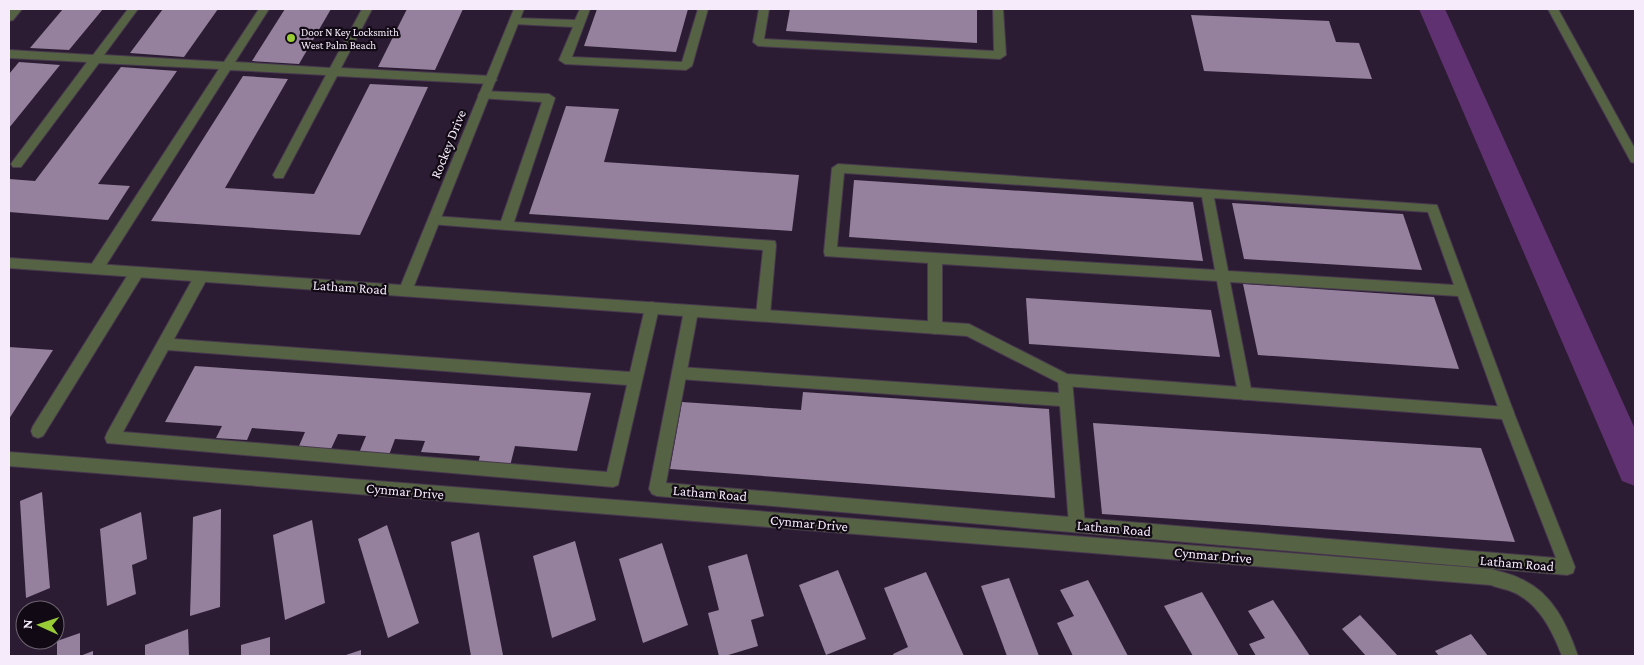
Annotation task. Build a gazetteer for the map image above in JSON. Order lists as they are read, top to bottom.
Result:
{
  "streets": {
    "street": ["Rockey Drive", "Latham Road", "Cynmar Drive"]
  },
  "crossings": [
    ["Rockey Drive", "Latham Road"]
  ],
  "places": ["Door N Key Locksmith West Palm Beach"],
  "north": "left"
}
